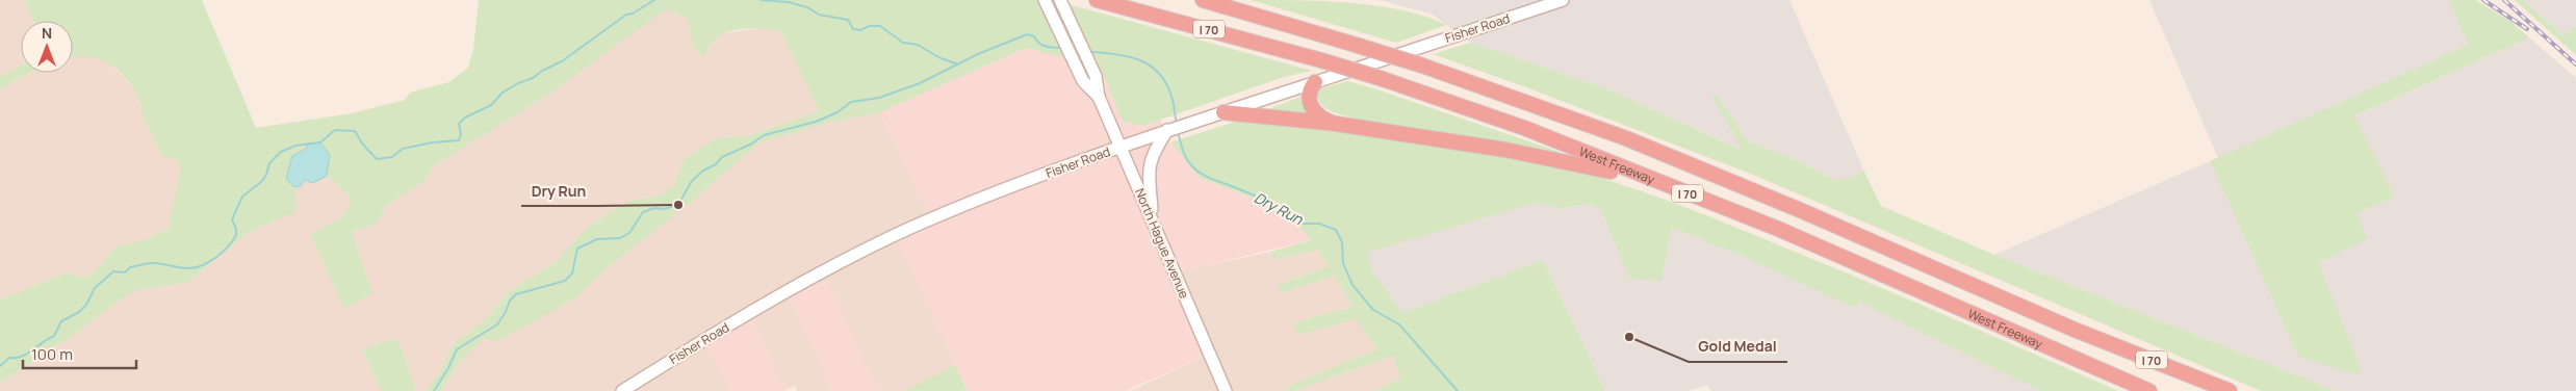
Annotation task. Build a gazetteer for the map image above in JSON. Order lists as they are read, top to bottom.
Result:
{
  "streets": {
    "highway": ["I 70", "West Freeway"],
    "main road": ["Fisher Road", "North Hague Avenue"]
  },
  "crossings": [
    ["Fisher Road", "North Hague Avenue"]
  ],
  "water": ["Dry Run"],
  "places": ["Dry Run", "Gold Medal"],
  "scale_bar": "100 m",
  "north": "top"
}
